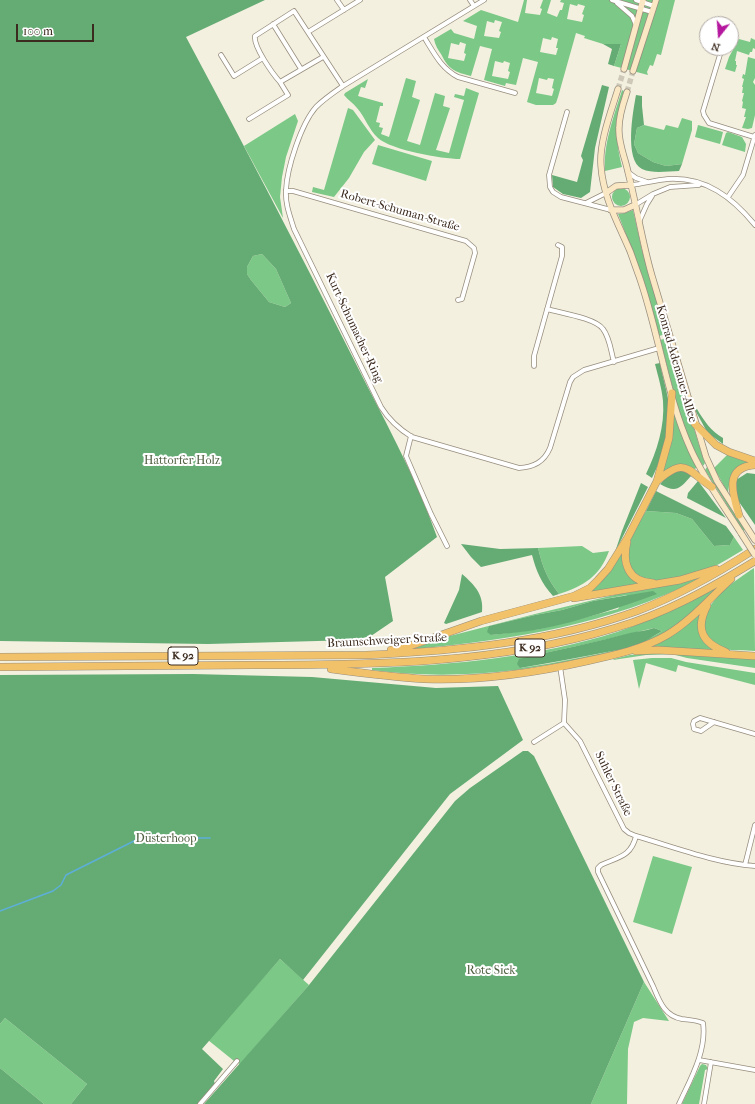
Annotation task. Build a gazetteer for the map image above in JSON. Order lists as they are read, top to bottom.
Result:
{
  "streets": {
    "highway": ["Braunschweiger Straße", "K 92"],
    "street": [
      "Robert-Schuman-Straße",
      "Kurt-Schumacher-Ring",
      "Konrad-Adenauer-Allee",
      "Suhler Straße"
    ]
  },
  "crossings": [
    ["Robert-Schuman-Straße", "Kurt-Schumacher-Ring"],
    ["Kurt-Schumacher-Ring", "Konrad-Adenauer-Allee"]
  ],
  "parks": ["Hattorfer Holz", "Düsterhoop", "Rote Siek"],
  "scale_bar": "100 m",
  "north": "bottom"
}
